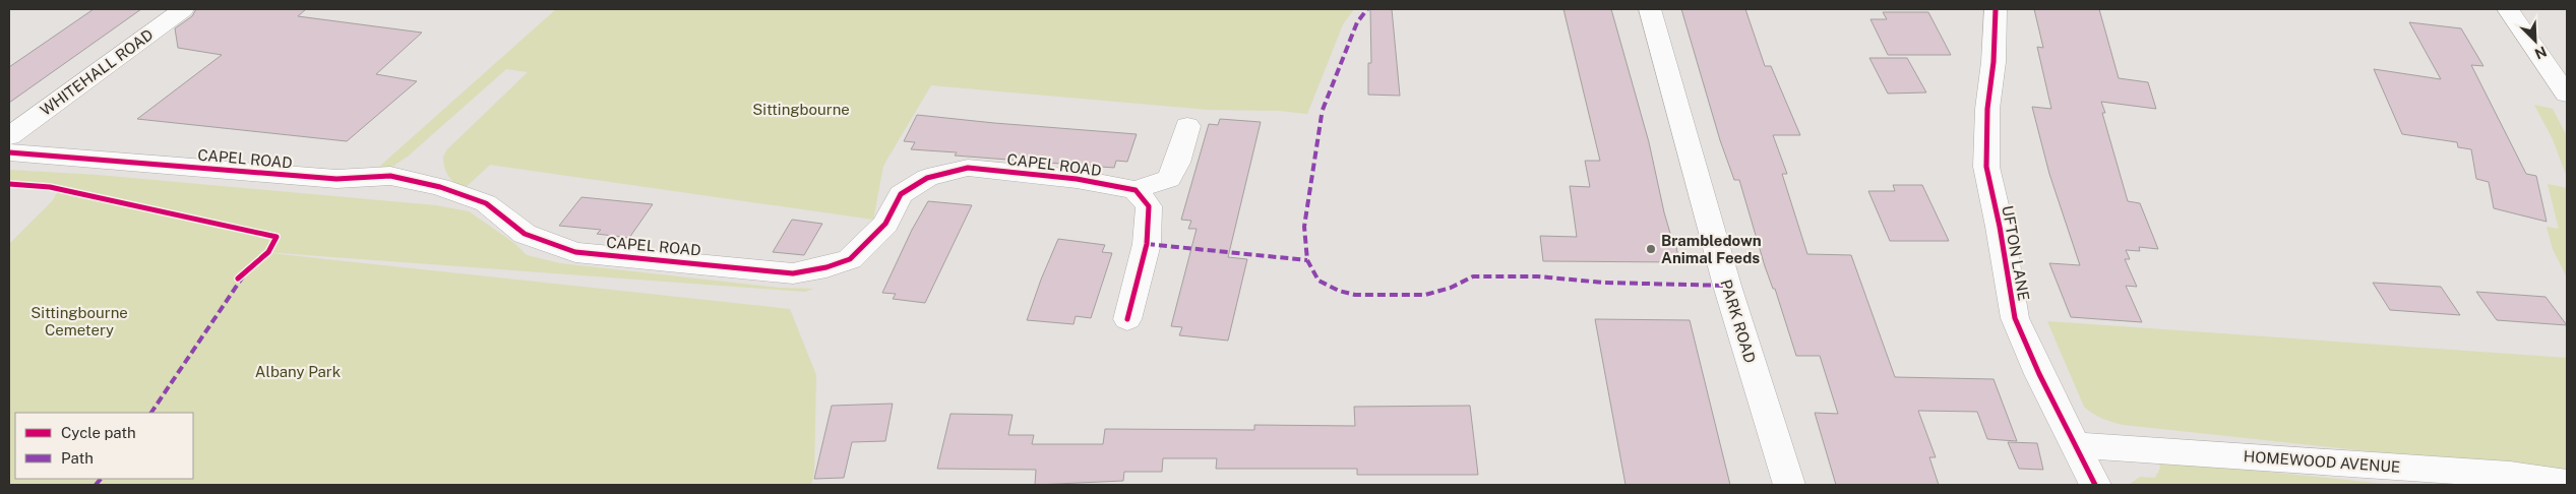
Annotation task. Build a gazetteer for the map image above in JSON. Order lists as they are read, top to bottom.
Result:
{
  "streets": {
    "street": [
      "WHITEHALL ROAD",
      "CAPEL ROAD",
      "UFTON LANE",
      "PARK ROAD",
      "HOMEWOOD AVENUE"
    ]
  },
  "crossings": [
    ["UFTON LANE", "HOMEWOOD AVENUE"]
  ],
  "parks": ["Sittingbourne", "Sittingbourne Cemetery", "Albany Park"],
  "places": ["Brambledown Animal Feeds"],
  "legend": ["Cycle path", "Path"],
  "north": "bottom right"
}
